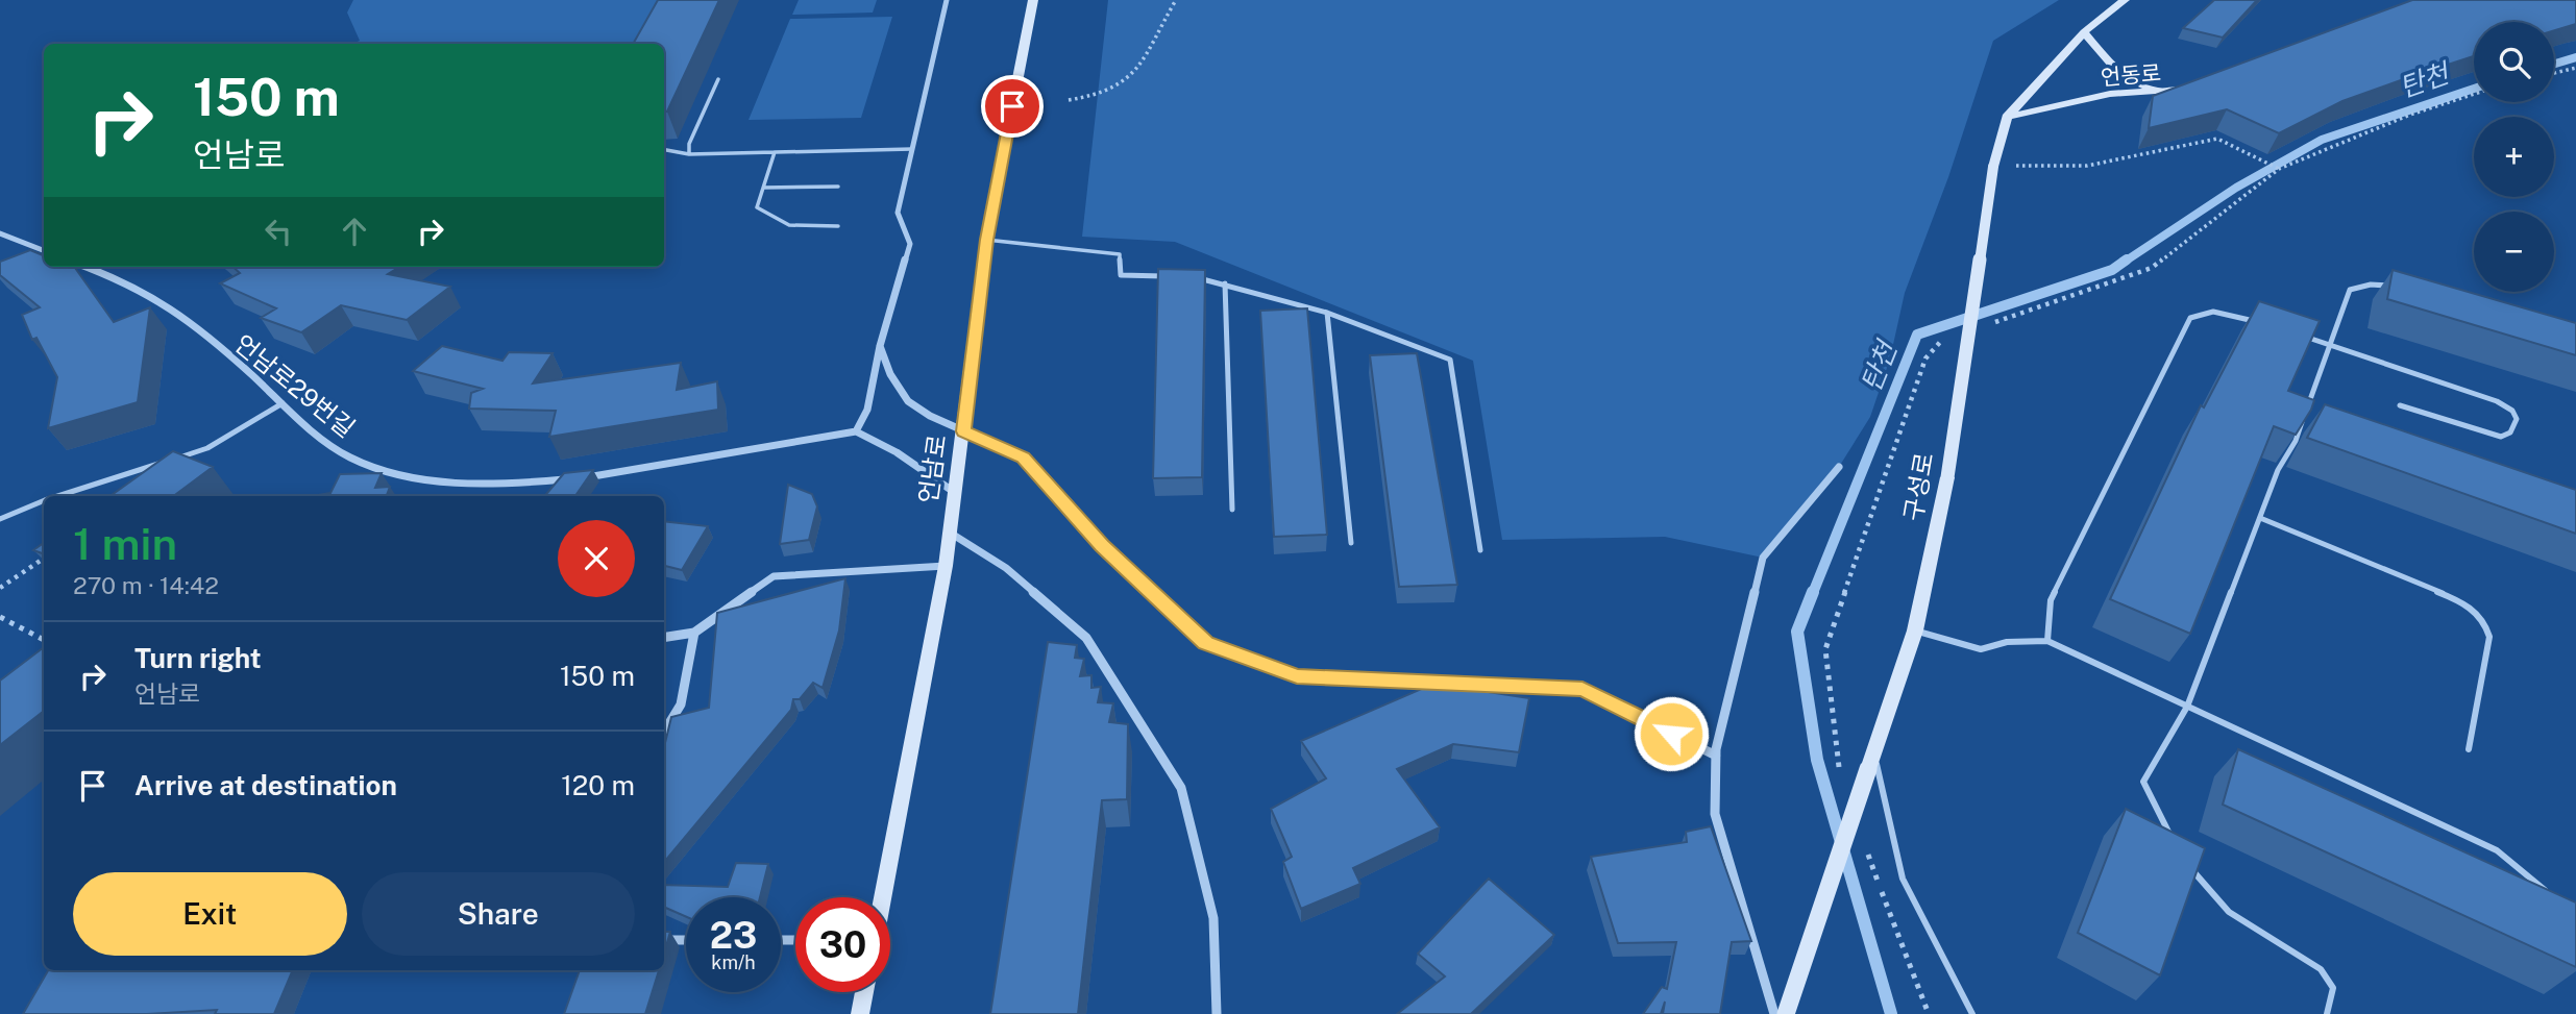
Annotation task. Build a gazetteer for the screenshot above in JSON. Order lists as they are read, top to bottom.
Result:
{
  "streets": {
    "main road": ["언동로", "언남로", "구성로"],
    "street": ["언남로29번길"]
  },
  "crossings": [
    ["언동로", "구성로"]
  ],
  "water": ["탄천"],
  "page": {
    "map_buttons": ["+", "−"],
    "turn": ["150 m", "언남로"],
    "heading": ["1 min", "270 m · 14:42"],
    "list": [
      {
        "name": "Turn right",
        "note": "언남로",
        "value": "150 m"
      },
      {
        "name": "Arrive at destination",
        "value": "120 m"
      }
    ],
    "buttons": ["Exit", "Share"],
    "speed": "23 km/h",
    "limit": "30"
  }
}
